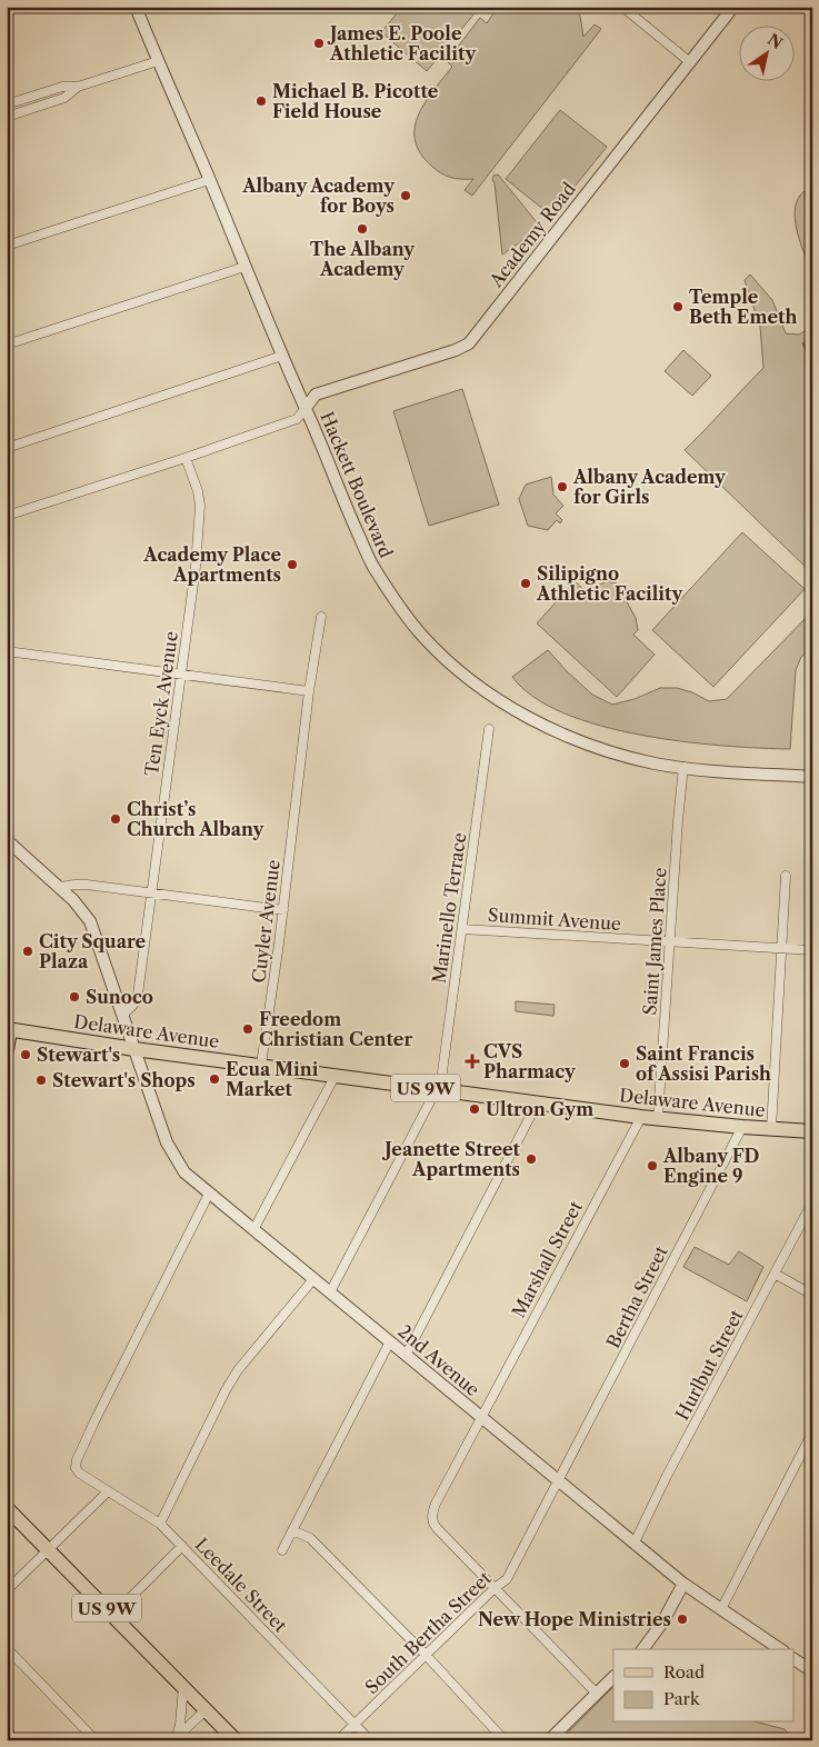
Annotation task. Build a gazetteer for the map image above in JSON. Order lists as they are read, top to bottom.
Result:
{
  "streets": {
    "main road": ["Delaware Avenue", "US 9W"],
    "street": [
      "Academy Road",
      "Hackett Boulevard",
      "Ten Eyck Avenue",
      "Marinello Terrace",
      "Summit Avenue",
      "Cuyler Avenue",
      "Saint James Place",
      "Marshall Street",
      "Bertha Street",
      "2nd Avenue",
      "Hurlbut Street",
      "Leedale Street",
      "South Bertha Street"
    ]
  },
  "crossings": [
    ["Academy Road", "Hackett Boulevard"],
    ["Hackett Boulevard", "Saint James Place"],
    ["Ten Eyck Avenue", "2nd Avenue"],
    ["Marinello Terrace", "Summit Avenue"],
    ["Marinello Terrace", "Delaware Avenue"],
    ["Marinello Terrace", "2nd Avenue"],
    ["Summit Avenue", "Saint James Place"],
    ["Cuyler Avenue", "Delaware Avenue"],
    ["Saint James Place", "Delaware Avenue"],
    ["Delaware Avenue", "US 9W"],
    ["Delaware Avenue", "Marshall Street"],
    ["Delaware Avenue", "Bertha Street"],
    ["Delaware Avenue", "2nd Avenue"],
    ["Marshall Street", "2nd Avenue"],
    ["Marshall Street", "South Bertha Street"],
    ["Bertha Street", "2nd Avenue"],
    ["Bertha Street", "South Bertha Street"],
    ["2nd Avenue", "Hurlbut Street"],
    ["2nd Avenue", "Leedale Street"],
    ["2nd Avenue", "South Bertha Street"],
    ["Leedale Street", "South Bertha Street"]
  ],
  "places": {
    "other": [
      "James E. Poole Athletic Facility",
      "Michael B. Picotte Field House",
      "Albany Academy for Boys",
      "The Albany Academy",
      "Temple Beth Emeth",
      "Albany Academy for Girls",
      "Academy Place Apartments",
      "Silipigno Athletic Facility",
      "Christ’s Church Albany",
      "City Square Plaza",
      "Sunoco",
      "Freedom Christian Center",
      "Stewart's",
      "Saint Francis of Assisi Parish",
      "Ecua Mini Market",
      "Stewart's Shops",
      "Ultron Gym",
      "Jeanette Street Apartments",
      "Albany FD Engine 9",
      "New Hope Ministries"
    ],
    "health": ["CVS Pharmacy"]
  },
  "legend": ["Road", "Park"],
  "north": "top right"
}
